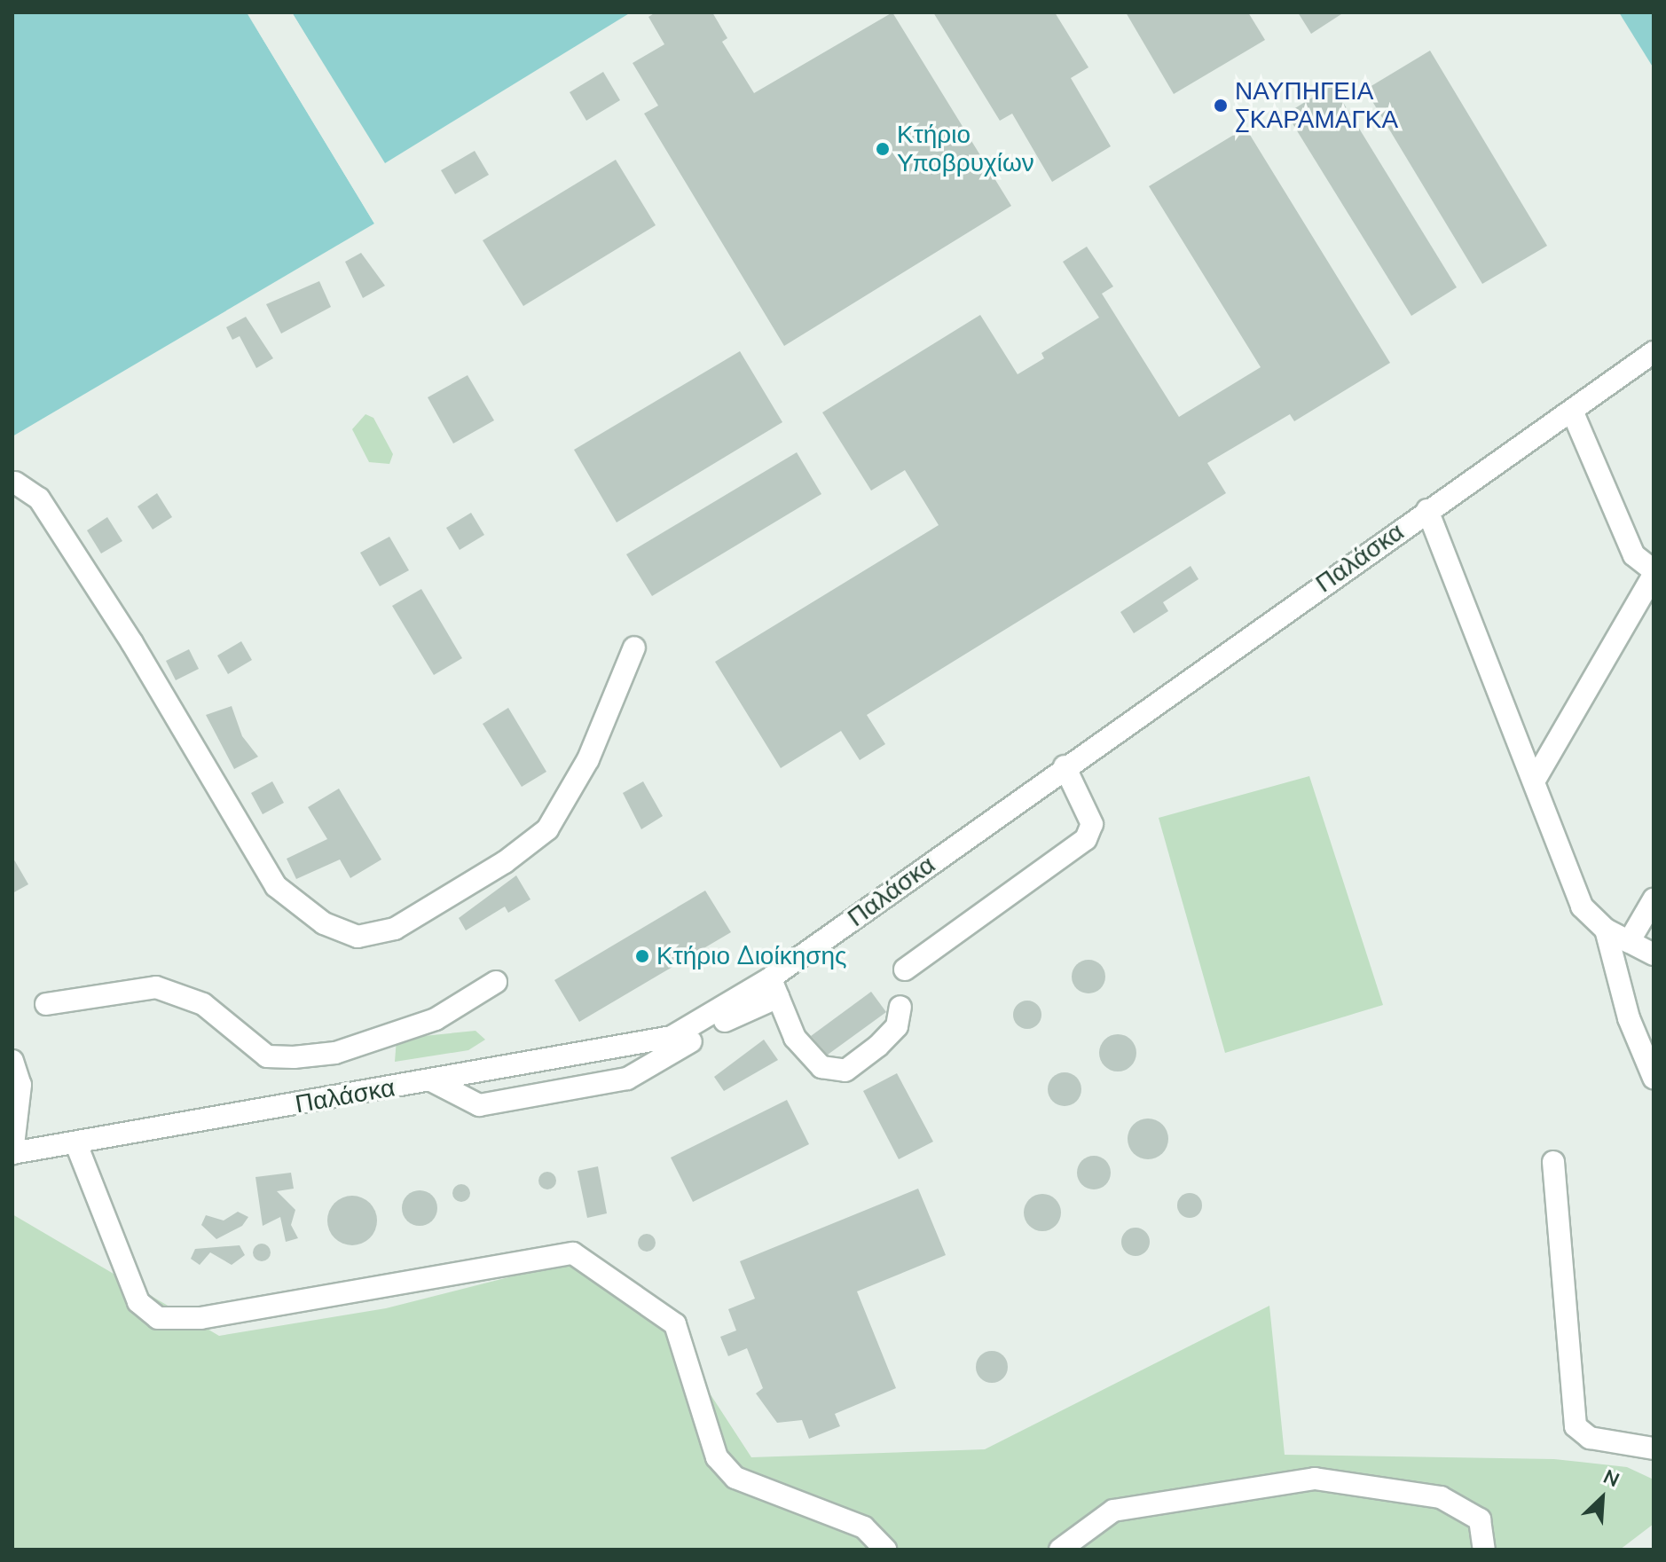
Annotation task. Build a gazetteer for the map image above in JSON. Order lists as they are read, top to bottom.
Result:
{
  "streets": {
    "street": ["Παλάσκα"]
  },
  "places": ["ΝΑΥΠΗΓΕΙΑ ΣΚΑΡΑΜΑΓΚΑ", "Κτήριο Υποβρυχίων", "Κτήριο Διοίκησης"],
  "north": "top right"
}
